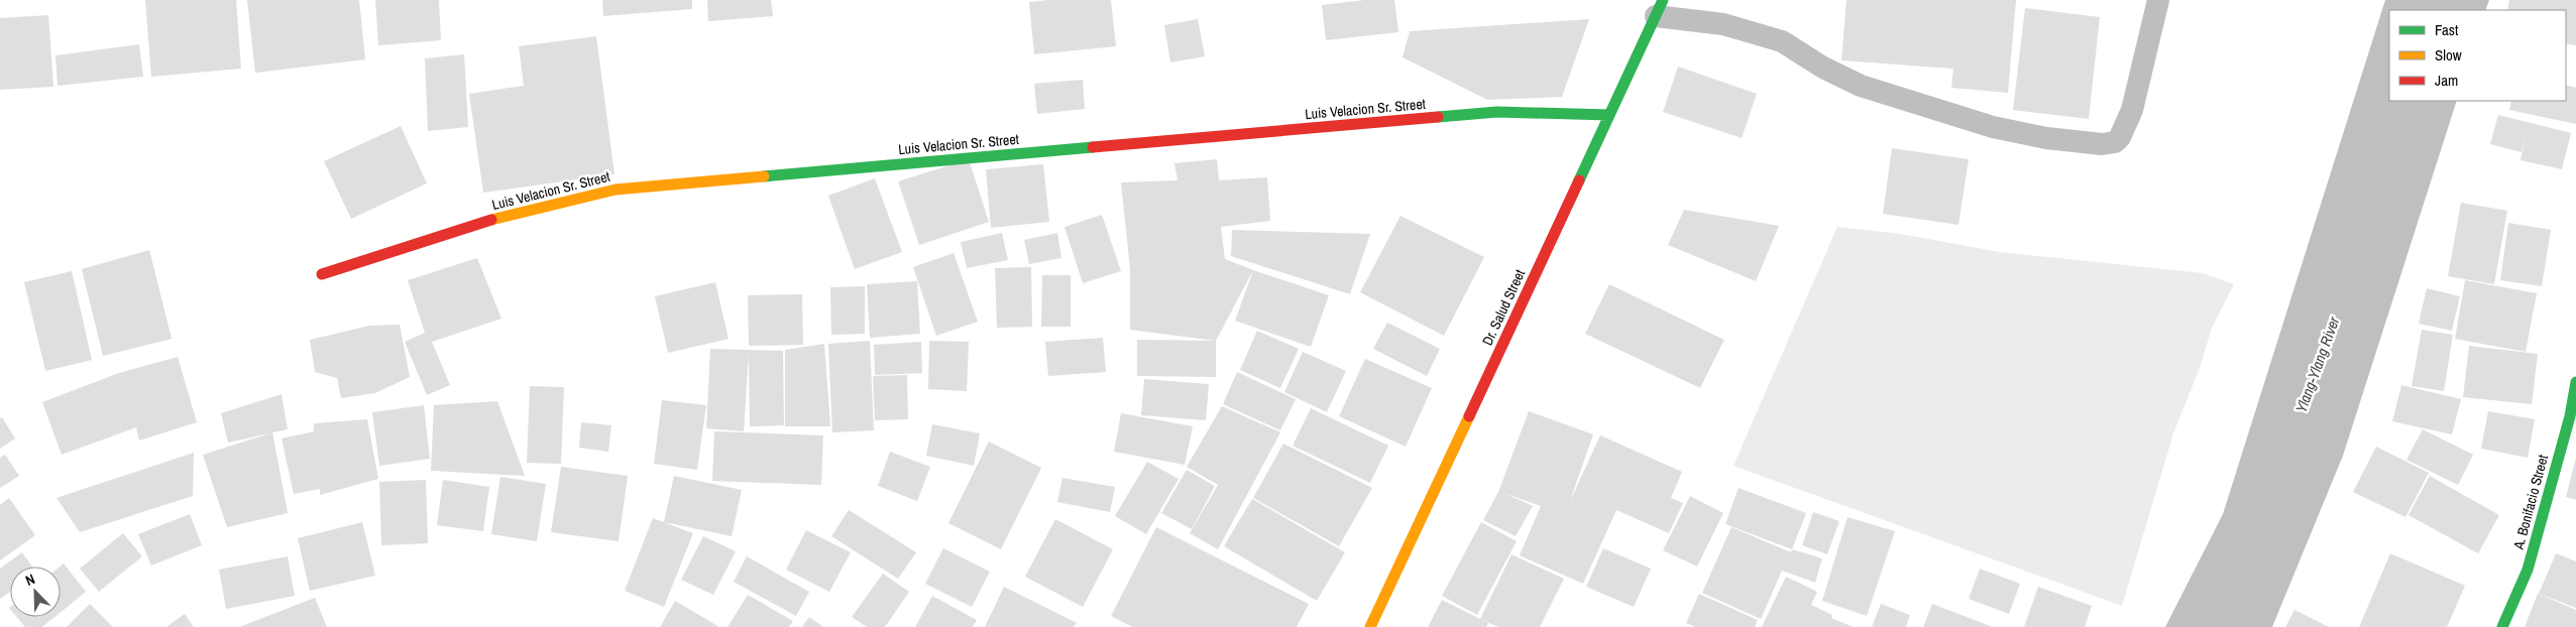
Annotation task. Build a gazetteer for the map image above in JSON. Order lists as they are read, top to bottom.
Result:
{
  "streets": {
    "street": ["Luis Velacion Sr. Street", "Dr. Salud Street", "A. Bonifacio Street"]
  },
  "crossings": [
    ["Luis Velacion Sr. Street", "Dr. Salud Street"]
  ],
  "water": ["Ylang-Ylang River"],
  "legend": ["Fast", "Slow", "Jam"],
  "north": "top left"
}
